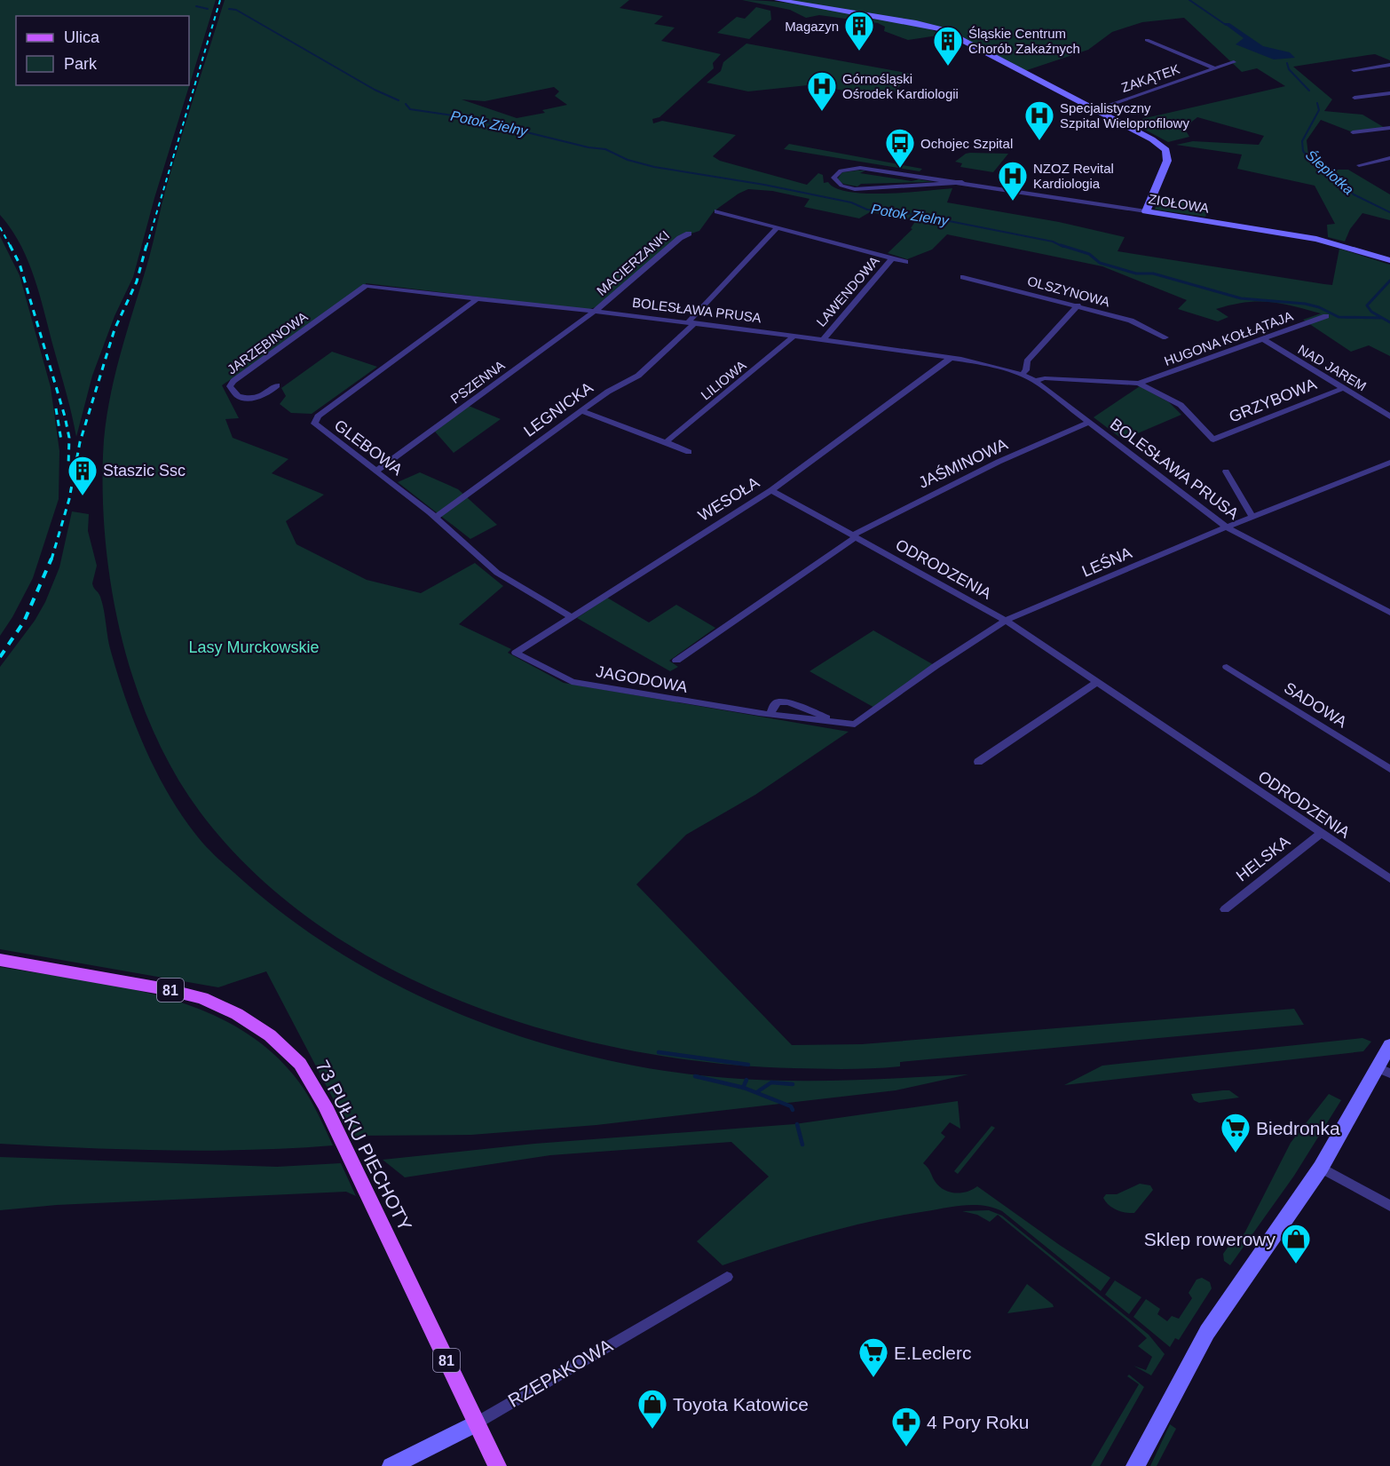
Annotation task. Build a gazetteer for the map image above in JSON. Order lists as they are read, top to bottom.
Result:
{
  "streets": {
    "main road": ["81", "73 PUŁKU PIECHOTY"],
    "street": [
      "ZAKĄTEK",
      "ZIOŁOWA",
      "MACIERZANKI",
      "LAWENDOWA",
      "OLSZYNOWA",
      "BOLESŁAWA PRUSA",
      "HUGONA KOŁŁĄTAJA",
      "JARZĘBINOWA",
      "NAD JAREM",
      "LILIOWA",
      "PSZENNA",
      "GRZYBOWA",
      "LEGNICKA",
      "GLEBOWA",
      "JAŚMINOWA",
      "WESOŁA",
      "LEŚNA",
      "ODRODZENIA",
      "JAGODOWA",
      "SADOWA",
      "HELSKA",
      "RZEPAKOWA"
    ]
  },
  "crossings": [
    ["MACIERZANKI", "BOLESŁAWA PRUSA"],
    ["MACIERZANKI", "PSZENNA"],
    ["LAWENDOWA", "BOLESŁAWA PRUSA"],
    ["BOLESŁAWA PRUSA", "JARZĘBINOWA"],
    ["BOLESŁAWA PRUSA", "LILIOWA"],
    ["BOLESŁAWA PRUSA", "PSZENNA"],
    ["BOLESŁAWA PRUSA", "LEGNICKA"],
    ["BOLESŁAWA PRUSA", "GLEBOWA"],
    ["BOLESŁAWA PRUSA", "JAŚMINOWA"],
    ["BOLESŁAWA PRUSA", "WESOŁA"],
    ["BOLESŁAWA PRUSA", "LEŚNA"],
    ["HUGONA KOŁŁĄTAJA", "NAD JAREM"],
    ["HUGONA KOŁŁĄTAJA", "GRZYBOWA"],
    ["NAD JAREM", "GRZYBOWA"],
    ["PSZENNA", "GLEBOWA"],
    ["LEGNICKA", "GLEBOWA"],
    ["GLEBOWA", "WESOŁA"],
    ["JAŚMINOWA", "ODRODZENIA"],
    ["WESOŁA", "ODRODZENIA"],
    ["WESOŁA", "JAGODOWA"],
    ["LEŚNA", "ODRODZENIA"],
    ["LEŚNA", "JAGODOWA"],
    ["ODRODZENIA", "HELSKA"],
    ["81", "73 PUŁKU PIECHOTY"],
    ["81", "RZEPAKOWA"],
    ["73 PUŁKU PIECHOTY", "RZEPAKOWA"]
  ],
  "water": ["Potok Zielny", "Ślepiotka"],
  "parks": ["Lasy Murckowskie"],
  "places": {
    "building": ["Magazyn", "Śląskie Centrum Chorób Zakaźnych", "Staszic Ssc"],
    "hospital": ["Górnośląski Ośrodek Kardiologii", "Specjalistyczny Szpital Wieloprofilowy", "NZOZ Revital Kardiologia"],
    "bus stop": ["Ochojec Szpital"],
    "supermarket": ["Biedronka", "E.Leclerc"],
    "shop": ["Sklep rowerowy", "Toyota Katowice"],
    "pharmacy": ["4 Pory Roku"]
  },
  "legend": ["Ulica", "Park"]
}
